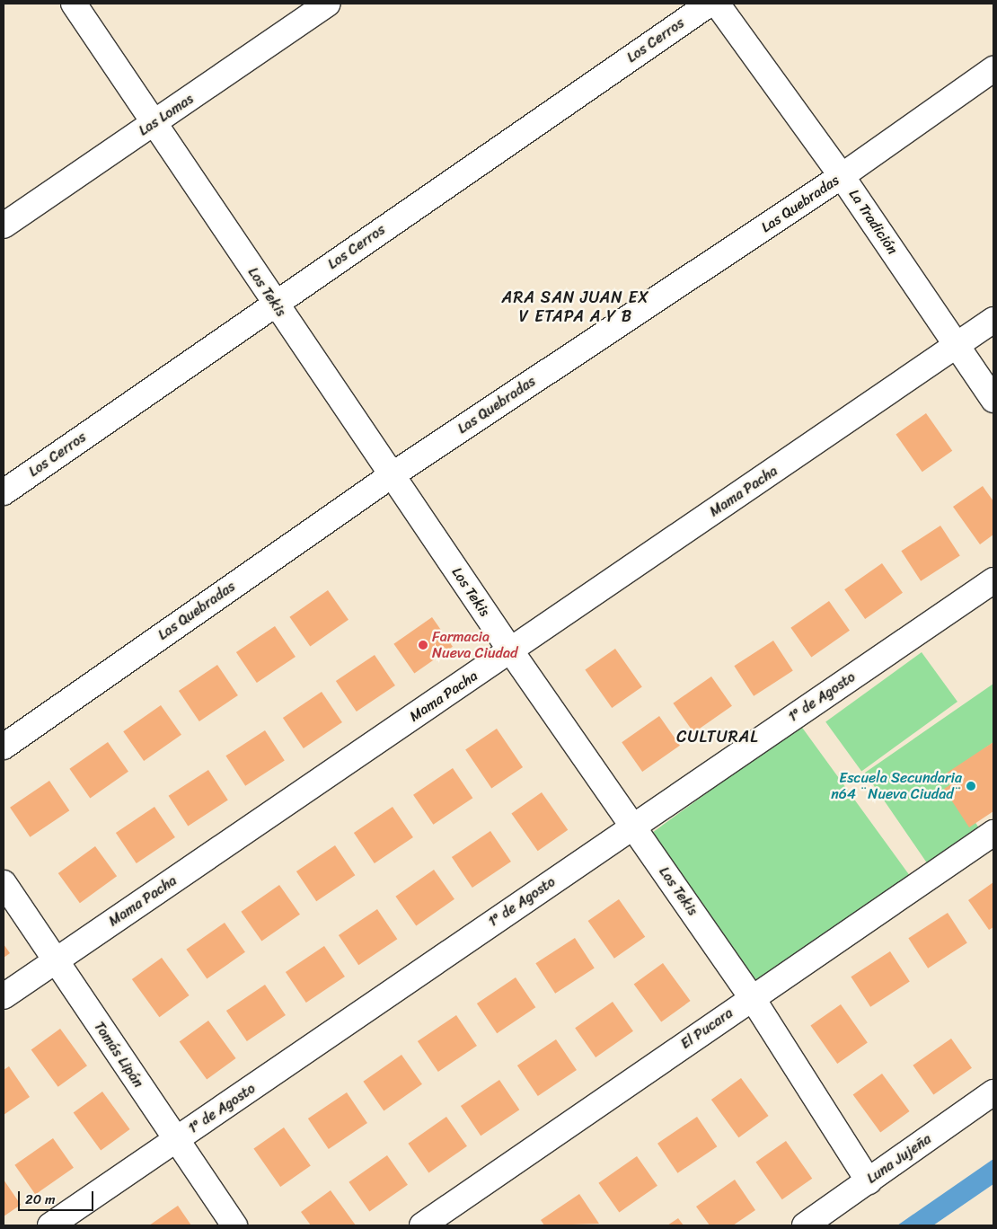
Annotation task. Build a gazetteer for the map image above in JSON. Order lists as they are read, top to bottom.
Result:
{
  "streets": {
    "street": [
      "Los Cerros",
      "Las Lomas",
      "Las Quebradas",
      "La Tradición",
      "Los Tekis",
      "Mama Pacha",
      "1º de Agosto",
      "El Pucara",
      "Tomás Lipán",
      "Luna Jujeña"
    ]
  },
  "crossings": [
    ["Los Cerros", "Los Tekis"],
    ["Las Lomas", "Los Tekis"],
    ["Las Quebradas", "La Tradición"],
    ["Las Quebradas", "Los Tekis"],
    ["La Tradición", "Mama Pacha"],
    ["Los Tekis", "Mama Pacha"],
    ["Los Tekis", "1º de Agosto"],
    ["Los Tekis", "El Pucara"],
    ["Los Tekis", "Luna Jujeña"],
    ["Mama Pacha", "Tomás Lipán"],
    ["1º de Agosto", "Tomás Lipán"]
  ],
  "districts": ["ARA SAN JUAN EX V ETAPA A Y B", "CULTURAL"],
  "places": ["Farmacia Nueva Ciudad", "Escuela Secundaria n64 ¨Nueva Ciudad¨"],
  "scale_bar": "20 m"
}
